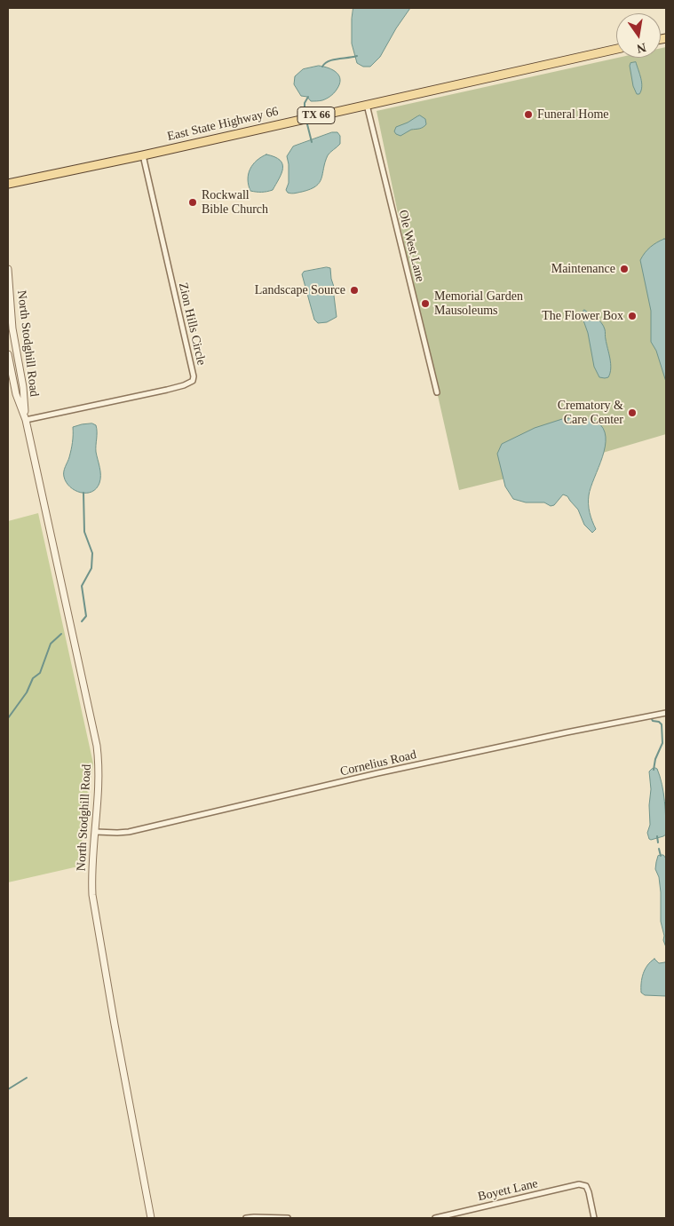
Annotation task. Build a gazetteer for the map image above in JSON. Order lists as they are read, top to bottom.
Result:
{
  "streets": {
    "main road": ["TX 66", "East State Highway 66"],
    "street": [
      "Ole West Lane",
      "Zion Hills Circle",
      "North Stodghill Road",
      "Cornelius Road",
      "Boyett Lane"
    ]
  },
  "crossings": [
    ["East State Highway 66", "Ole West Lane"],
    ["East State Highway 66", "Zion Hills Circle"],
    ["Zion Hills Circle", "North Stodghill Road"],
    ["North Stodghill Road", "Cornelius Road"]
  ],
  "places": [
    "Funeral Home",
    "Rockwall Bible Church",
    "Maintenance",
    "Landscape Source",
    "Memorial Garden Mausoleums",
    "The Flower Box",
    "Crematory & Care Center"
  ],
  "north": "bottom"
}
